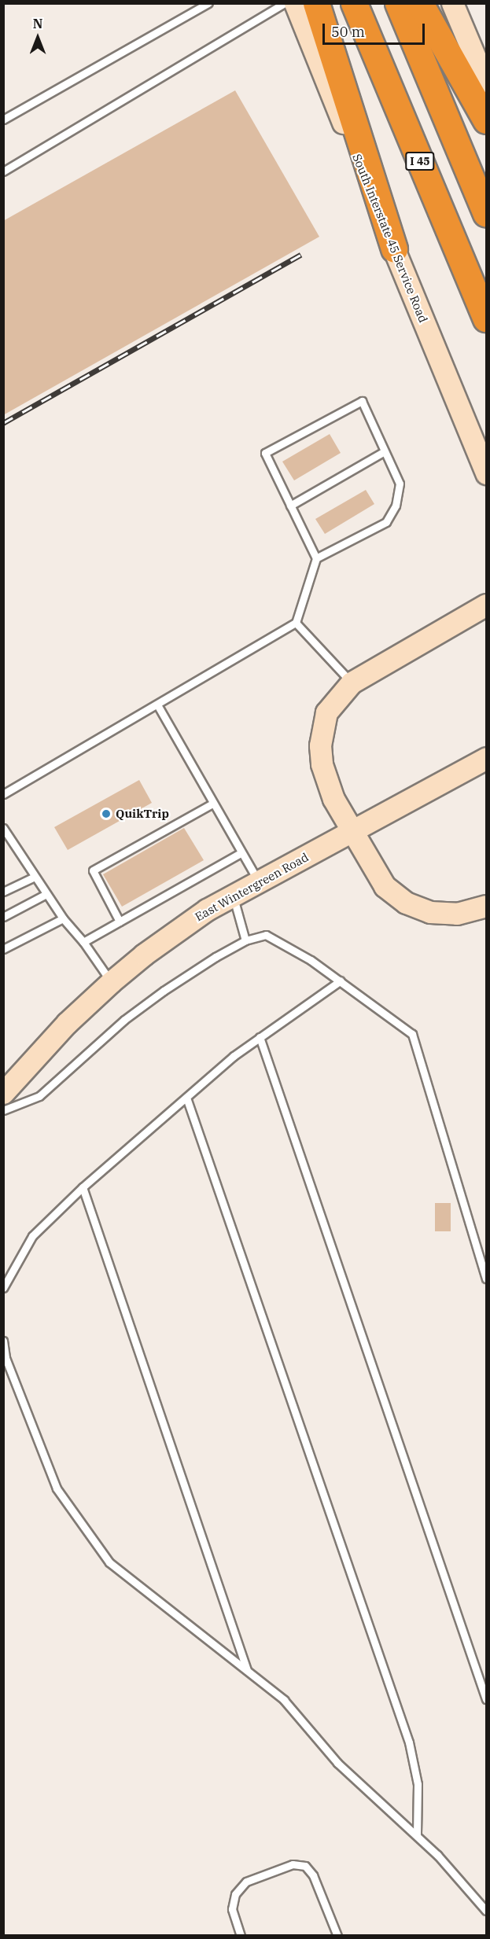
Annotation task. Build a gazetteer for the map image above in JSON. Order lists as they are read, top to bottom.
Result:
{
  "streets": {
    "highway": ["I 45"],
    "main road": ["South Interstate 45 Service Road", "East Wintergreen Road"]
  },
  "places": ["QuikTrip"],
  "scale_bar": "50 m",
  "north": "top"
}
